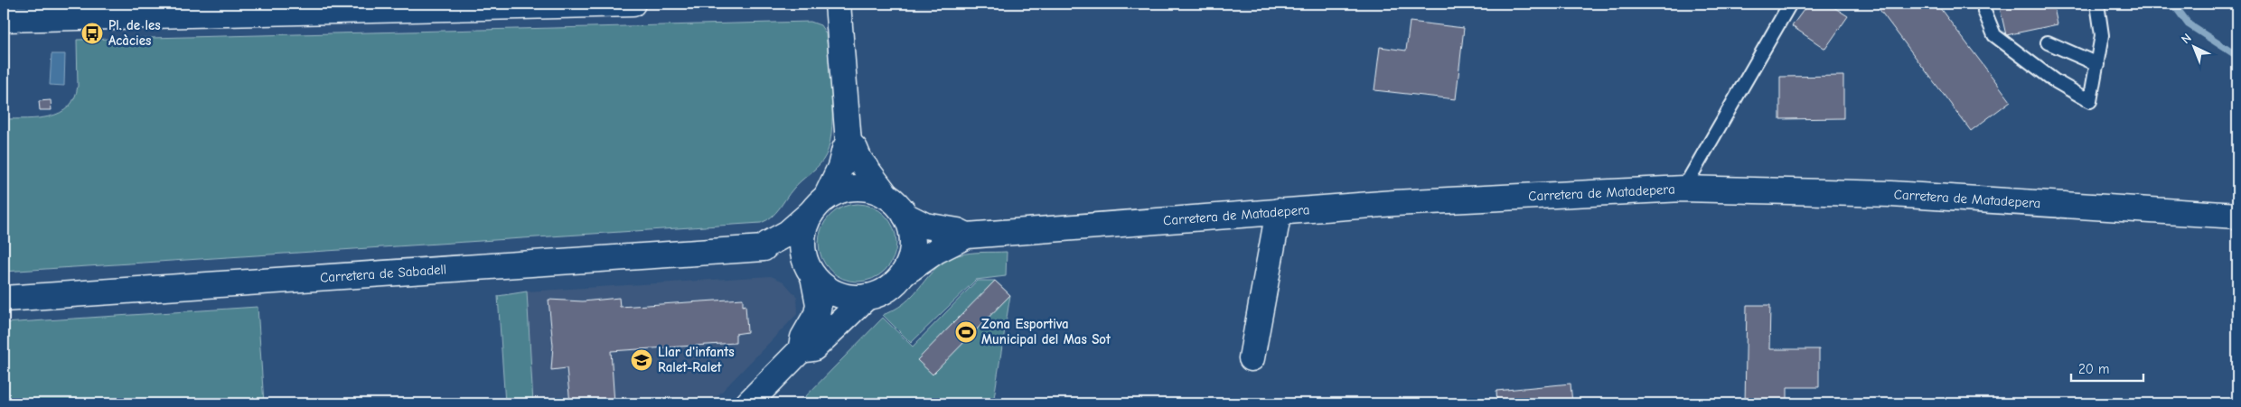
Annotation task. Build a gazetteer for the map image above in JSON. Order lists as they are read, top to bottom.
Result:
{
  "streets": {
    "street": ["Carretera de Matadepera", "Carretera de Sabadell"]
  },
  "places": {
    "bus stop": ["Pl. de les Acàcies"],
    "sports": ["Zona Esportiva Municipal del Mas Sot"],
    "school or university": ["Llar d'infants Ralet-Ralet"]
  },
  "scale_bar": "20 m",
  "north": "top left"
}
